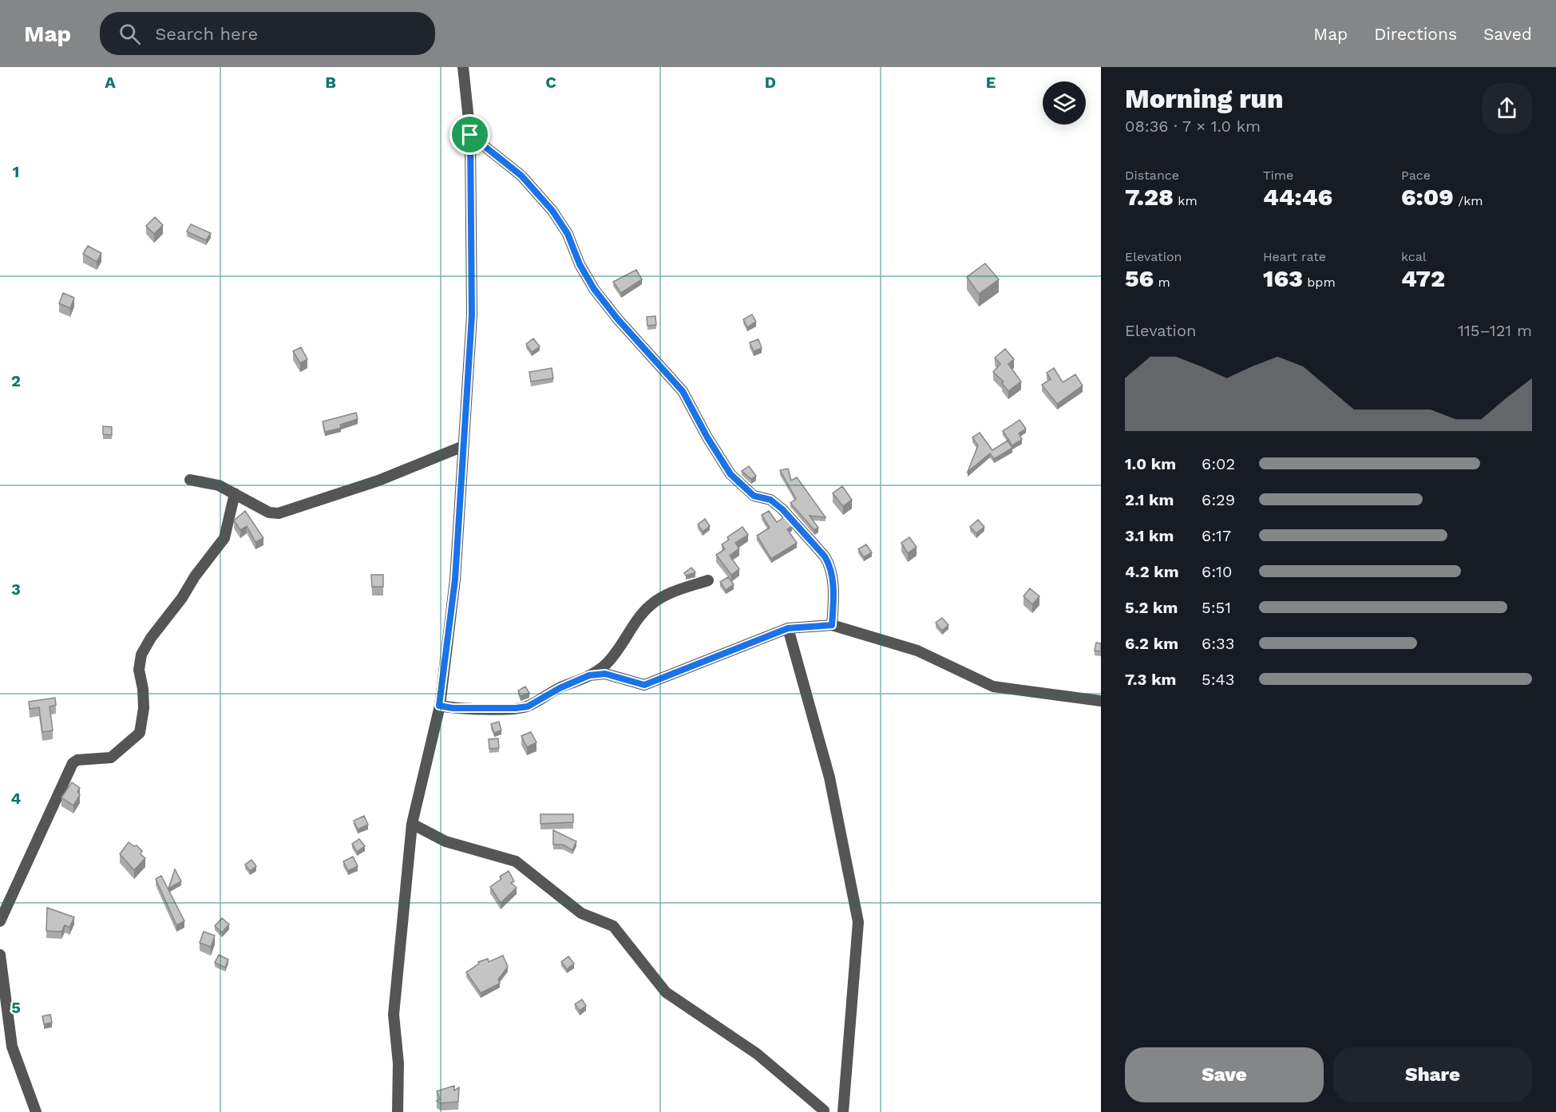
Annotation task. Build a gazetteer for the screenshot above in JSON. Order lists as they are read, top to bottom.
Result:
{
  "page": {
    "header": "Map",
    "search": "Search here",
    "nav": ["Map", "Directions", "Saved"],
    "heading": ["Morning run", "08:36 · 7 × 1.0 km"],
    "stats": [
      ["Distance", "7.28 km"],
      ["Time", "44:46"],
      ["Pace", "6:09 /km"],
      ["Elevation", "56 m"],
      ["Heart rate", "163 bpm"],
      ["kcal", "472"]
    ],
    "chart": ["Elevation", "115–121 m"],
    "list": [
      {
        "name": "1.0 km",
        "note": "6:02"
      },
      {
        "name": "2.1 km",
        "note": "6:29"
      },
      {
        "name": "3.1 km",
        "note": "6:17"
      },
      {
        "name": "4.2 km",
        "note": "6:10"
      },
      {
        "name": "5.2 km",
        "note": "5:51"
      },
      {
        "name": "6.2 km",
        "note": "6:33"
      },
      {
        "name": "7.3 km",
        "note": "5:43"
      }
    ],
    "buttons": ["Save", "Share"]
  },
  "grid": {
    "columns": [
      "A",
      "B",
      "C",
      "D",
      "E"
    ],
    "rows": [
      "1",
      "2",
      "3",
      "4",
      "5"
    ]
  }
}
